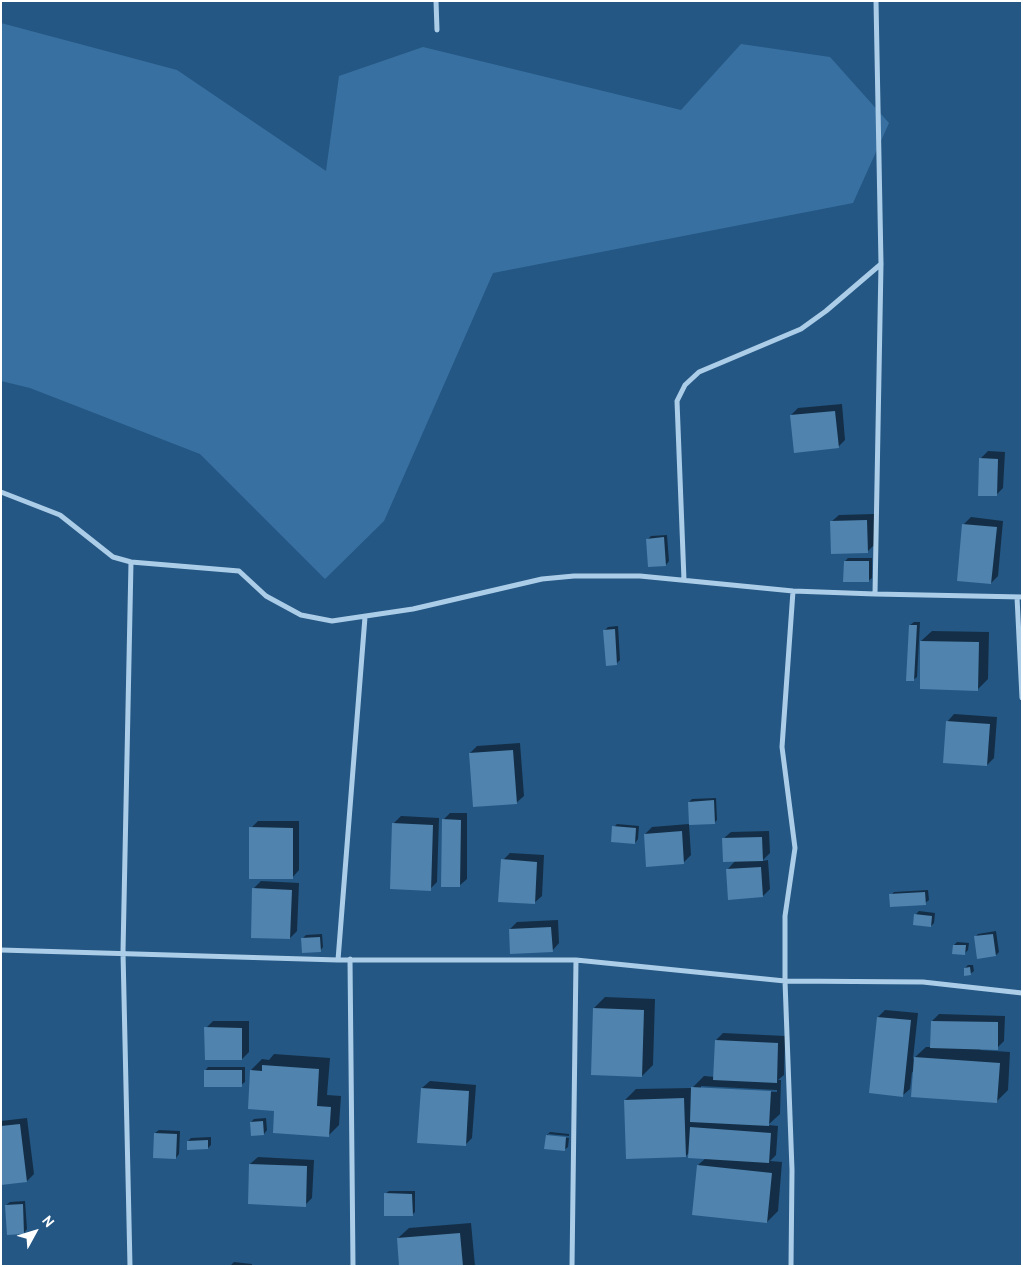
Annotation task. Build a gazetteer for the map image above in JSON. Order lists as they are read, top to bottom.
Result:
{
  "north": "top right"
}
